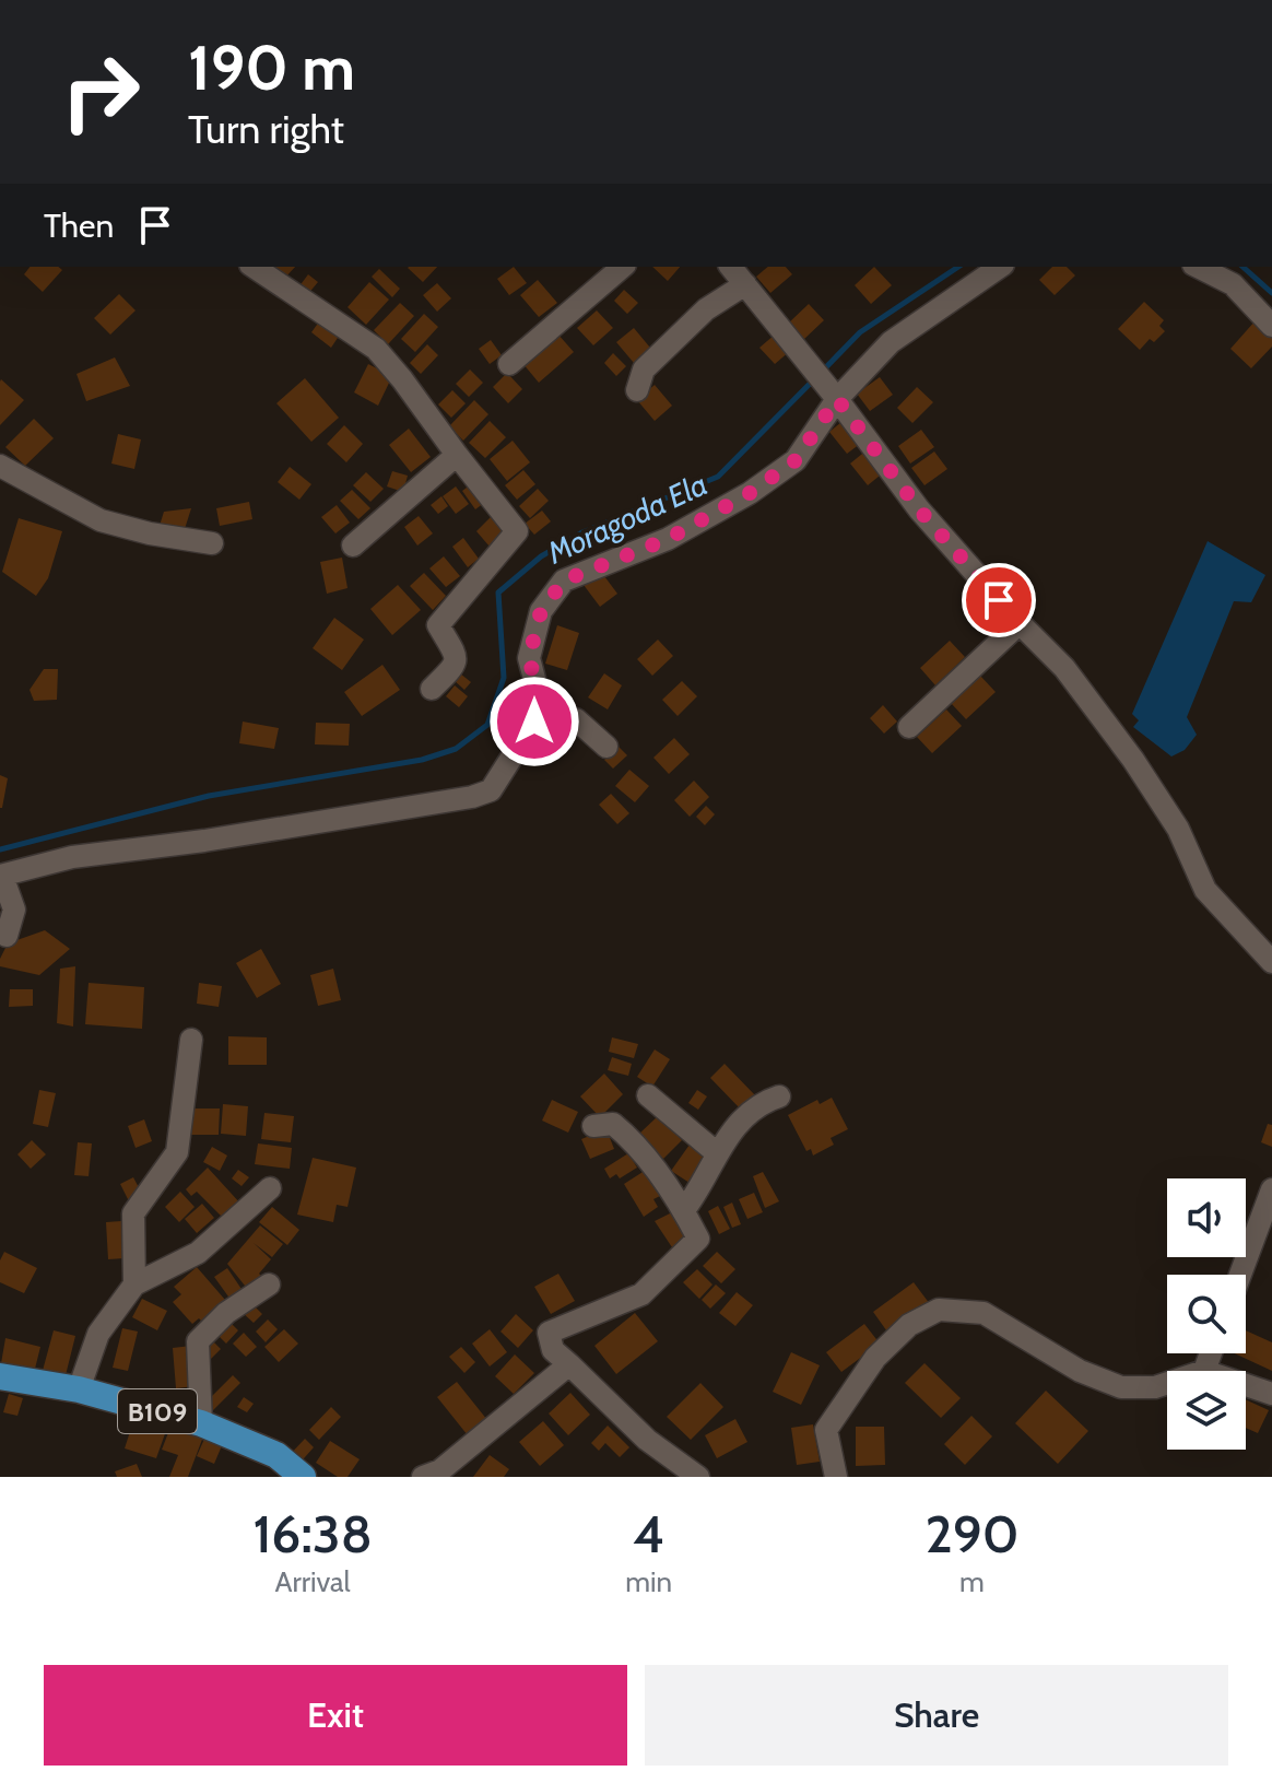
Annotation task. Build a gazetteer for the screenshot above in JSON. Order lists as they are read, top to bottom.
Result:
{
  "streets": {
    "main road": ["B109"]
  },
  "water": ["Moragoda Ela"],
  "page": {
    "turn": ["190 m", "Turn right"],
    "then": "Then",
    "eta": [
      "16:38",
      "Arrival",
      "4",
      "min",
      "290",
      "m"
    ],
    "buttons": ["Exit", "Share"]
  }
}
